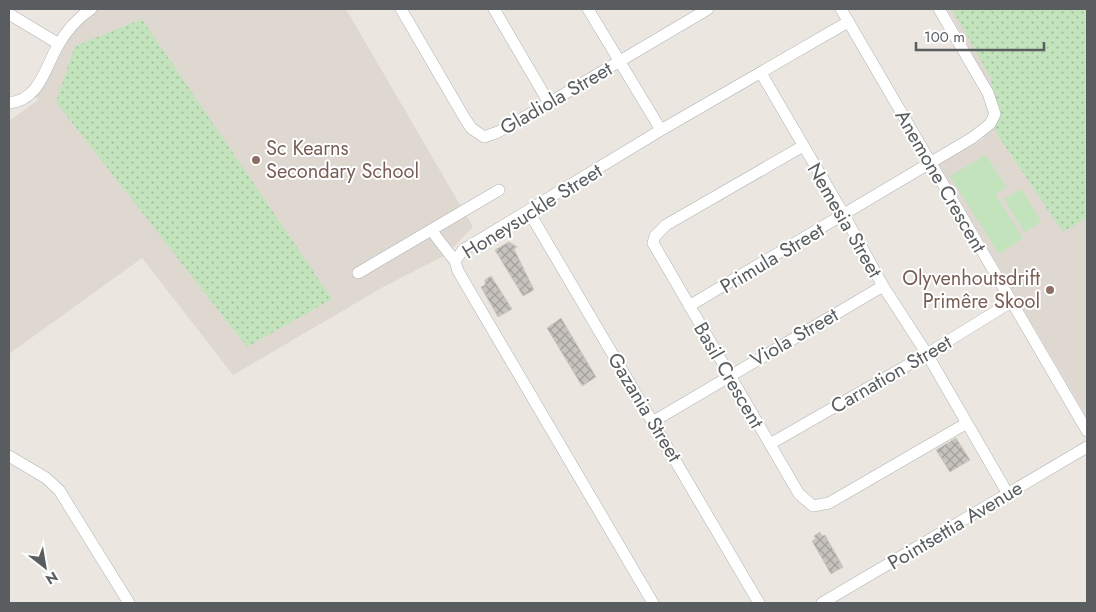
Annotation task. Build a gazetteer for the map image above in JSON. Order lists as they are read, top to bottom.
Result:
{
  "streets": {
    "street": [
      "Gladiola Street",
      "Anemone Crescent",
      "Honeysuckle Street",
      "Nemesia Street",
      "Primula Street",
      "Viola Street",
      "Carnation Street",
      "Basil Crescent",
      "Gazania Street",
      "Pointsettia Avenue"
    ]
  },
  "crossings": [
    ["Anemone Crescent", "Honeysuckle Street"],
    ["Anemone Crescent", "Primula Street"],
    ["Anemone Crescent", "Carnation Street"],
    ["Honeysuckle Street", "Nemesia Street"],
    ["Honeysuckle Street", "Gazania Street"],
    ["Nemesia Street", "Primula Street"],
    ["Nemesia Street", "Viola Street"],
    ["Nemesia Street", "Carnation Street"],
    ["Nemesia Street", "Basil Crescent"],
    ["Nemesia Street", "Pointsettia Avenue"],
    ["Primula Street", "Basil Crescent"],
    ["Viola Street", "Basil Crescent"],
    ["Viola Street", "Gazania Street"],
    ["Carnation Street", "Basil Crescent"]
  ],
  "places": ["Sc Kearns Secondary School", "Olyvenhoutsdrift Primêre Skool"],
  "scale_bar": "100 m",
  "north": "bottom right"
}
